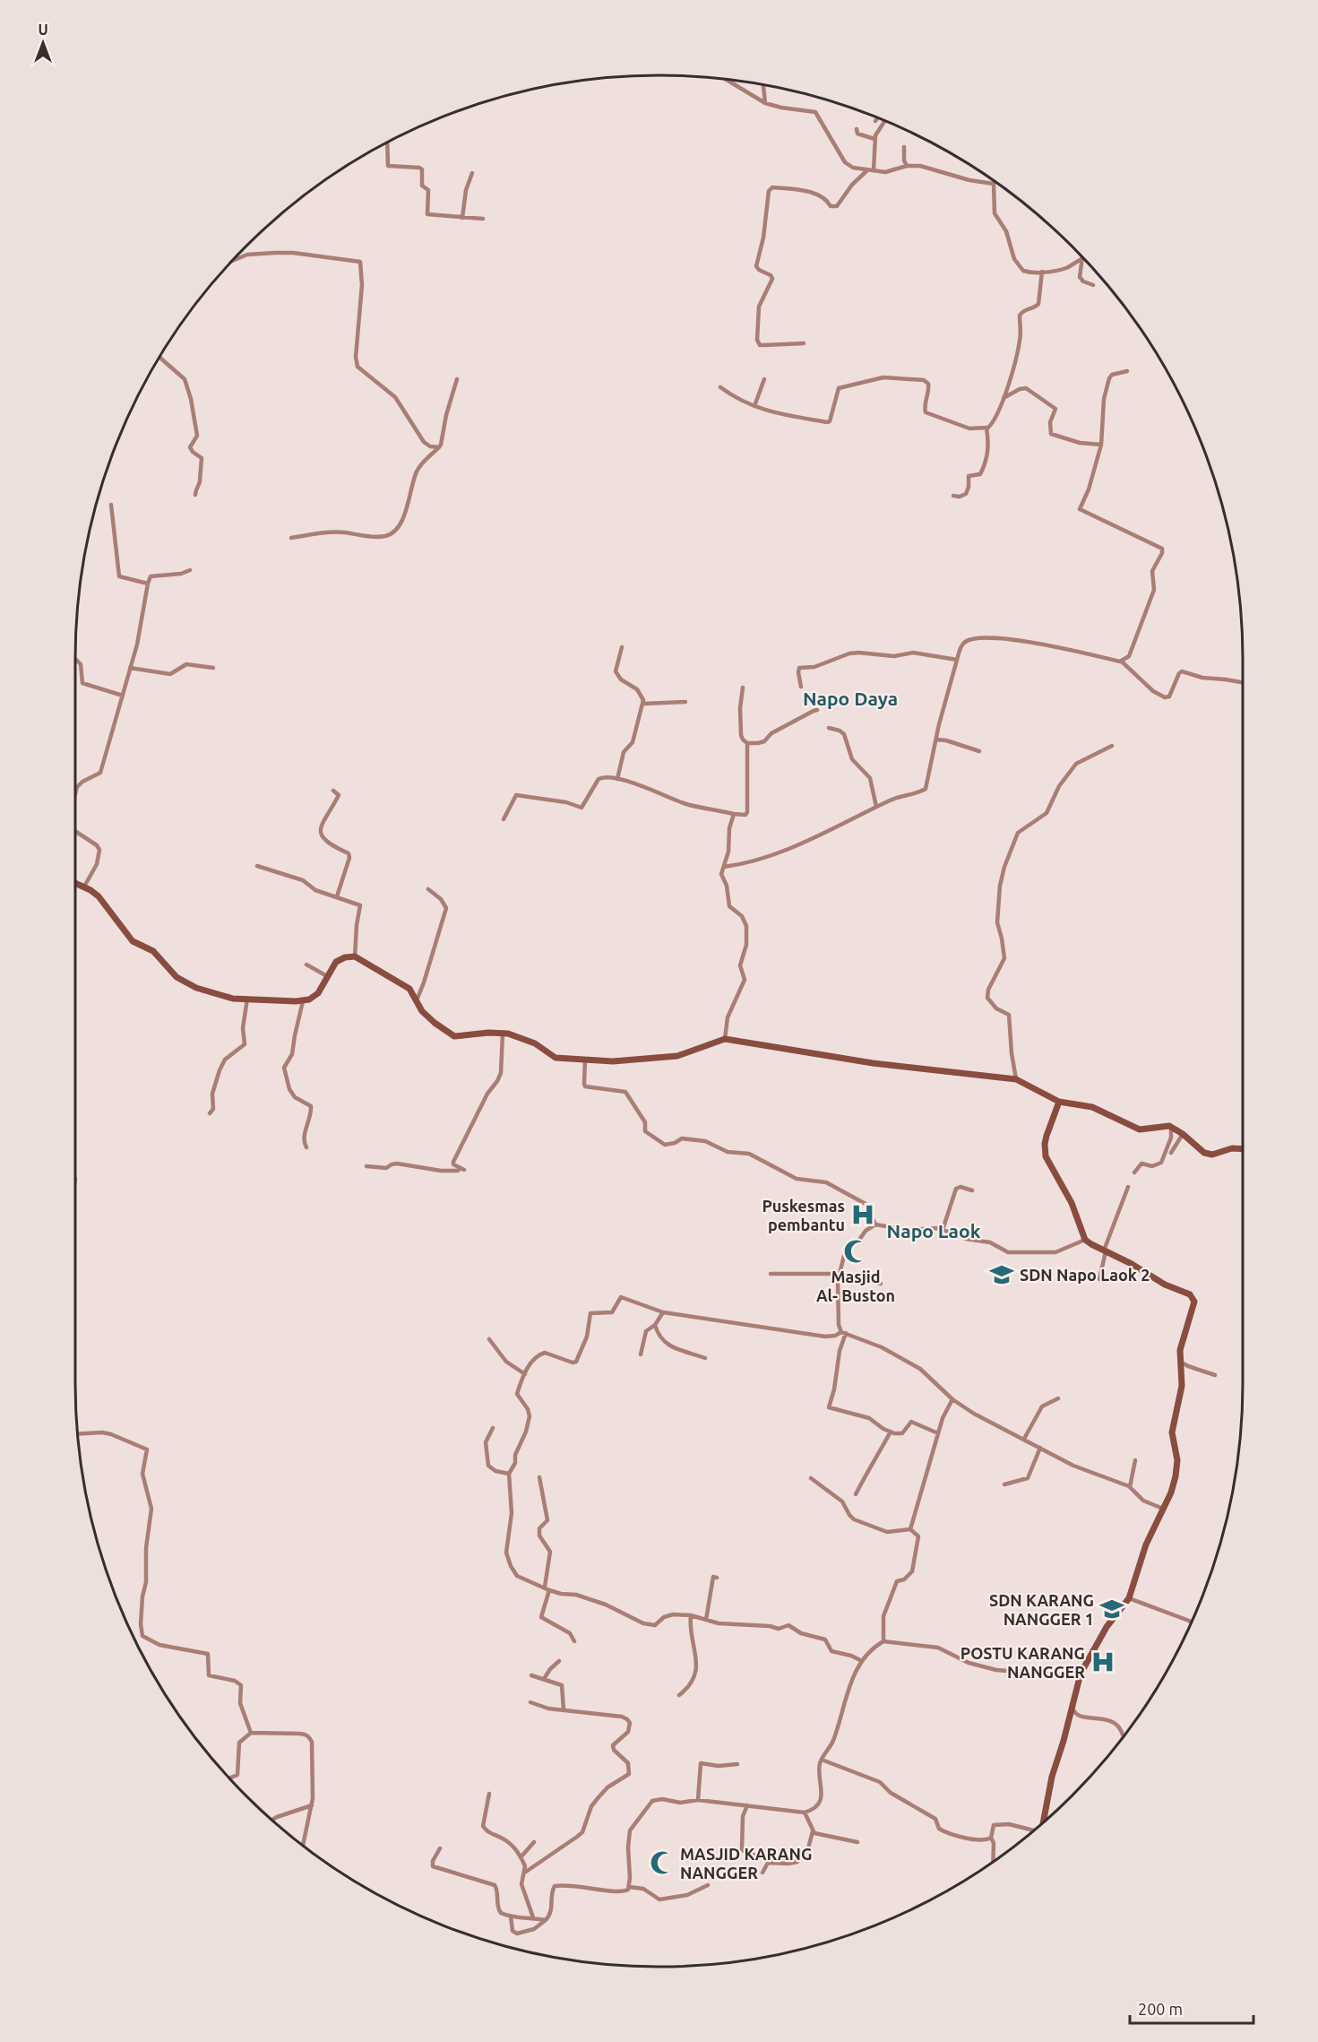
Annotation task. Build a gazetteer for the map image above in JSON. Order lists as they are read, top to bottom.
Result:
{
  "districts": ["Napo Daya", "Napo Laok"],
  "places": {
    "hospital": ["Puskesmas pembantu", "POSTU KARANG NANGGER"],
    "mosque": ["Masjid Al- Buston", "MASJID KARANG NANGGER"],
    "school or university": ["SDN Napo Laok 2", "SDN KARANG NANGGER 1"]
  },
  "scale_bar": "200 m",
  "north": "top"
}
